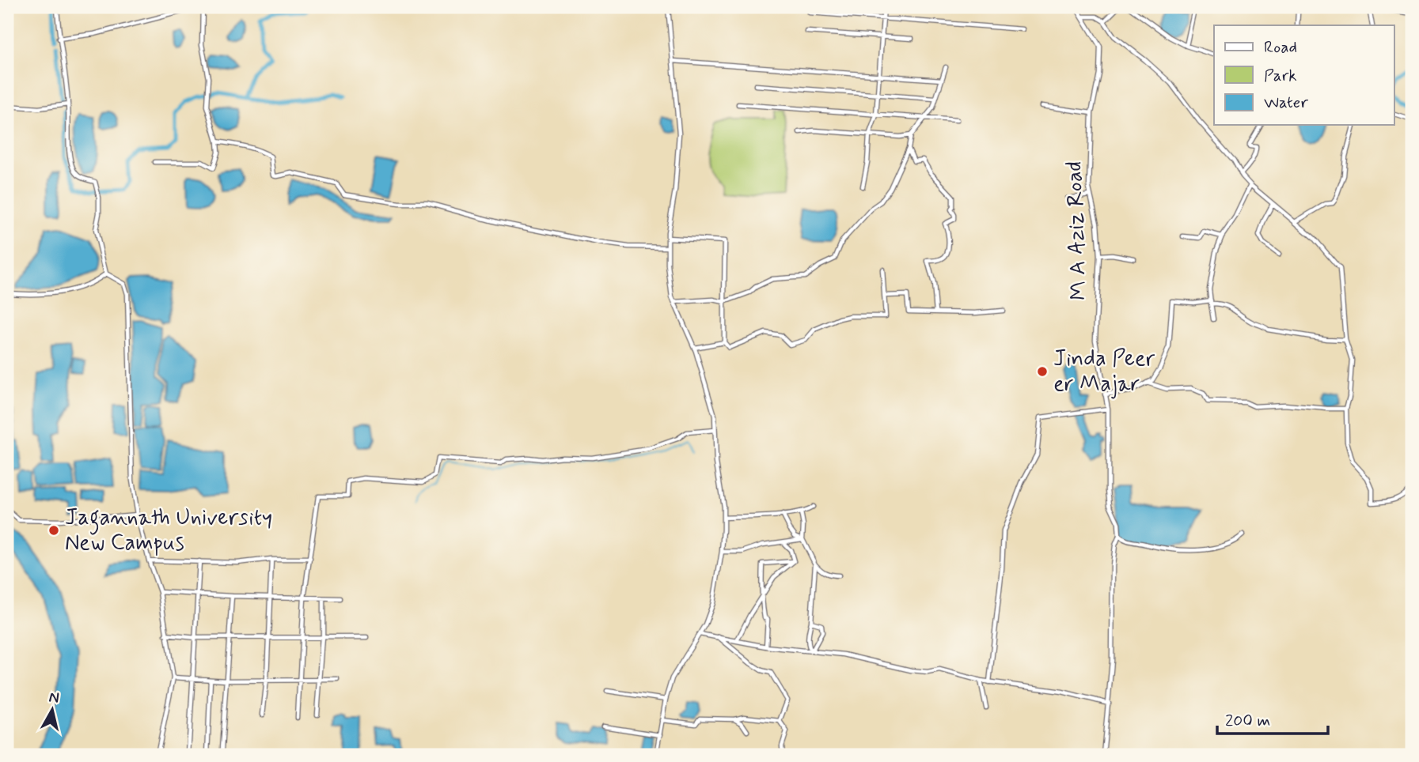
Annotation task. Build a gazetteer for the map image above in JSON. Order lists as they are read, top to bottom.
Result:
{
  "streets": {
    "street": ["M A Aziz Road"]
  },
  "places": ["Jinda Peer er Majar", "Jagannath University New Campus"],
  "legend": ["Road", "Park", "Water"],
  "scale_bar": "200 m",
  "north": "top"
}
